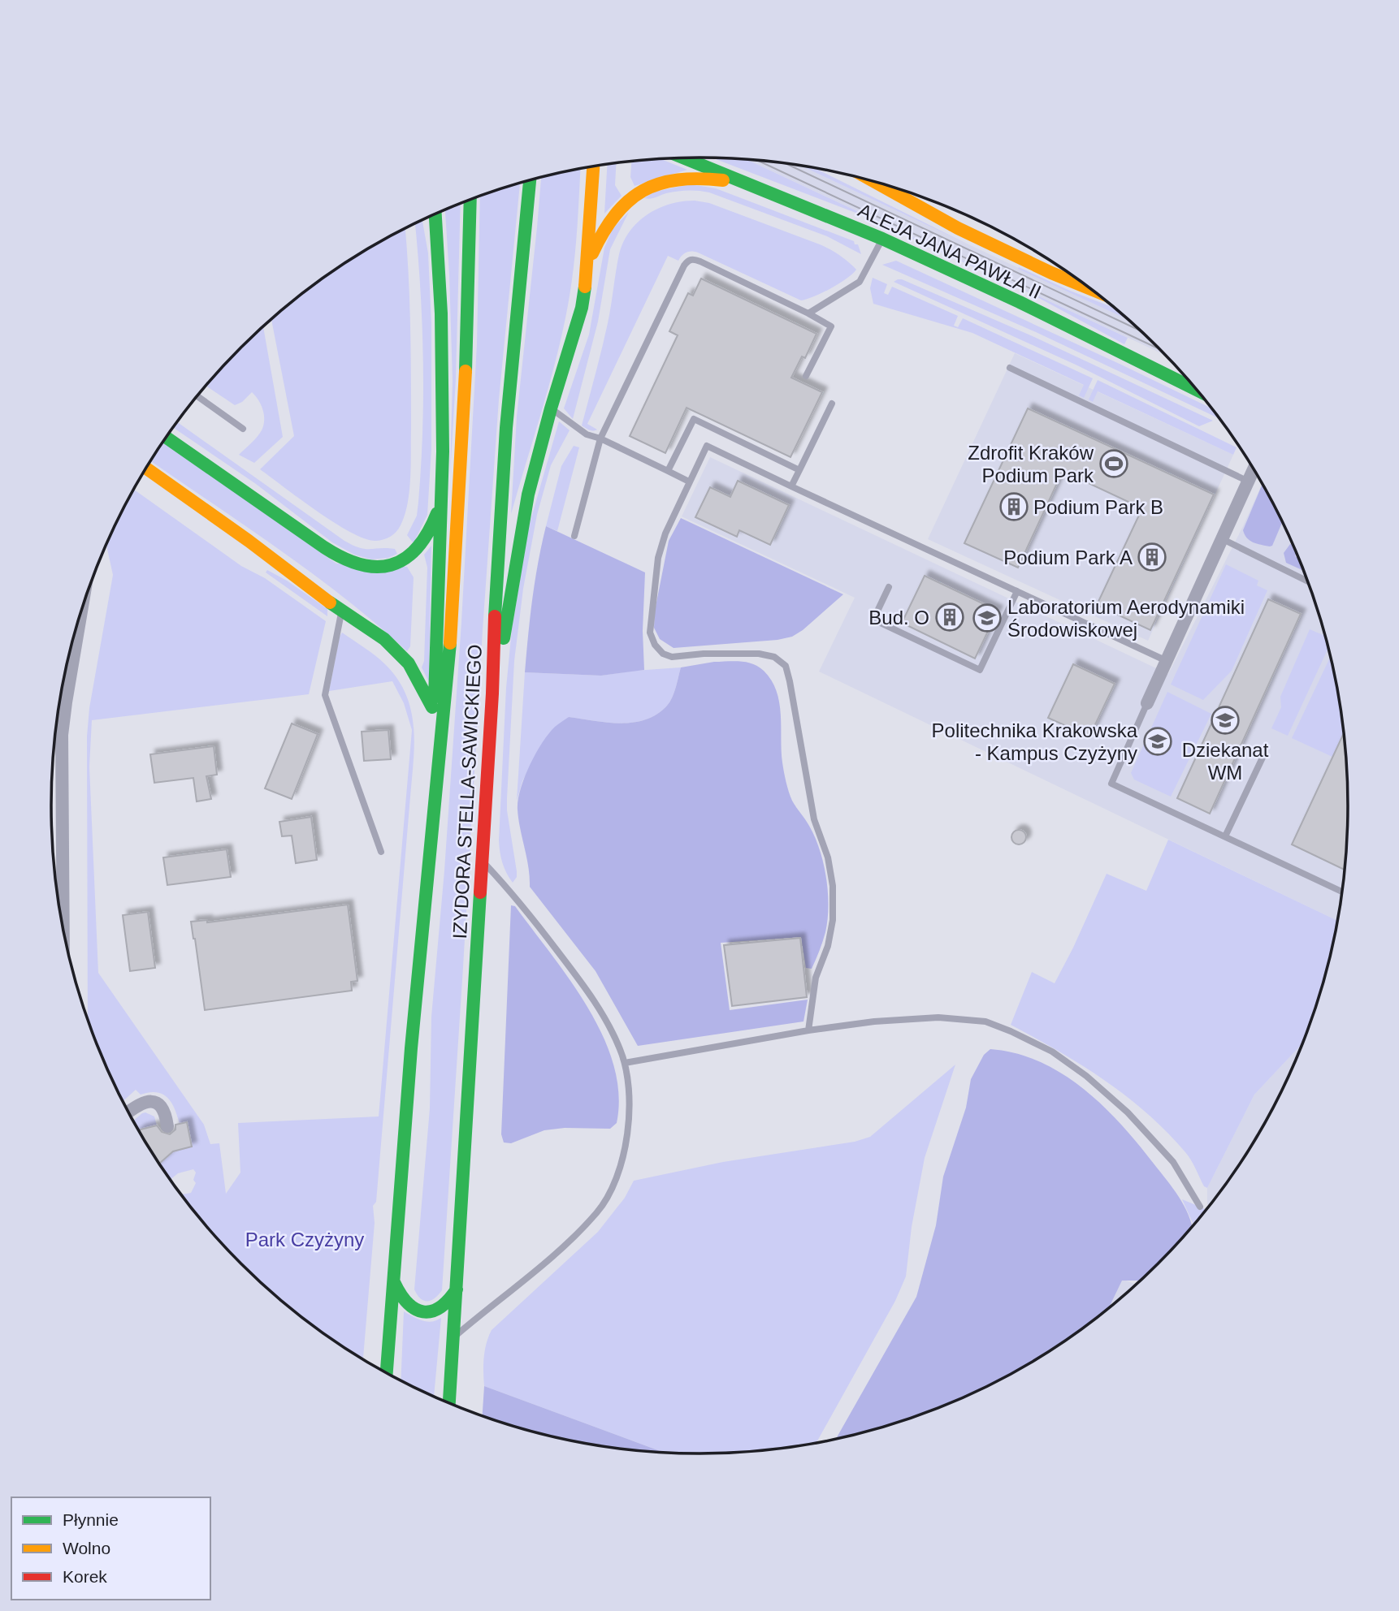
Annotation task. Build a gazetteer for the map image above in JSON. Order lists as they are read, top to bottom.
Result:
{
  "streets": {
    "main road": ["ALEJA JANA PAWŁA II", "IZYDORA STELLA-SAWICKIEGO"]
  },
  "parks": ["Park Czyżyny"],
  "places": {
    "sports": ["Zdrofit Kraków Podium Park"],
    "building": ["Podium Park B", "Podium Park A", "Bud. O"],
    "school or university": ["Laboratorium Aerodynamiki Środowiskowej", "Dziekanat WM", "Politechnika Krakowska - Kampus Czyżyny"]
  },
  "legend": ["Płynnie", "Wolno", "Korek"]
}
